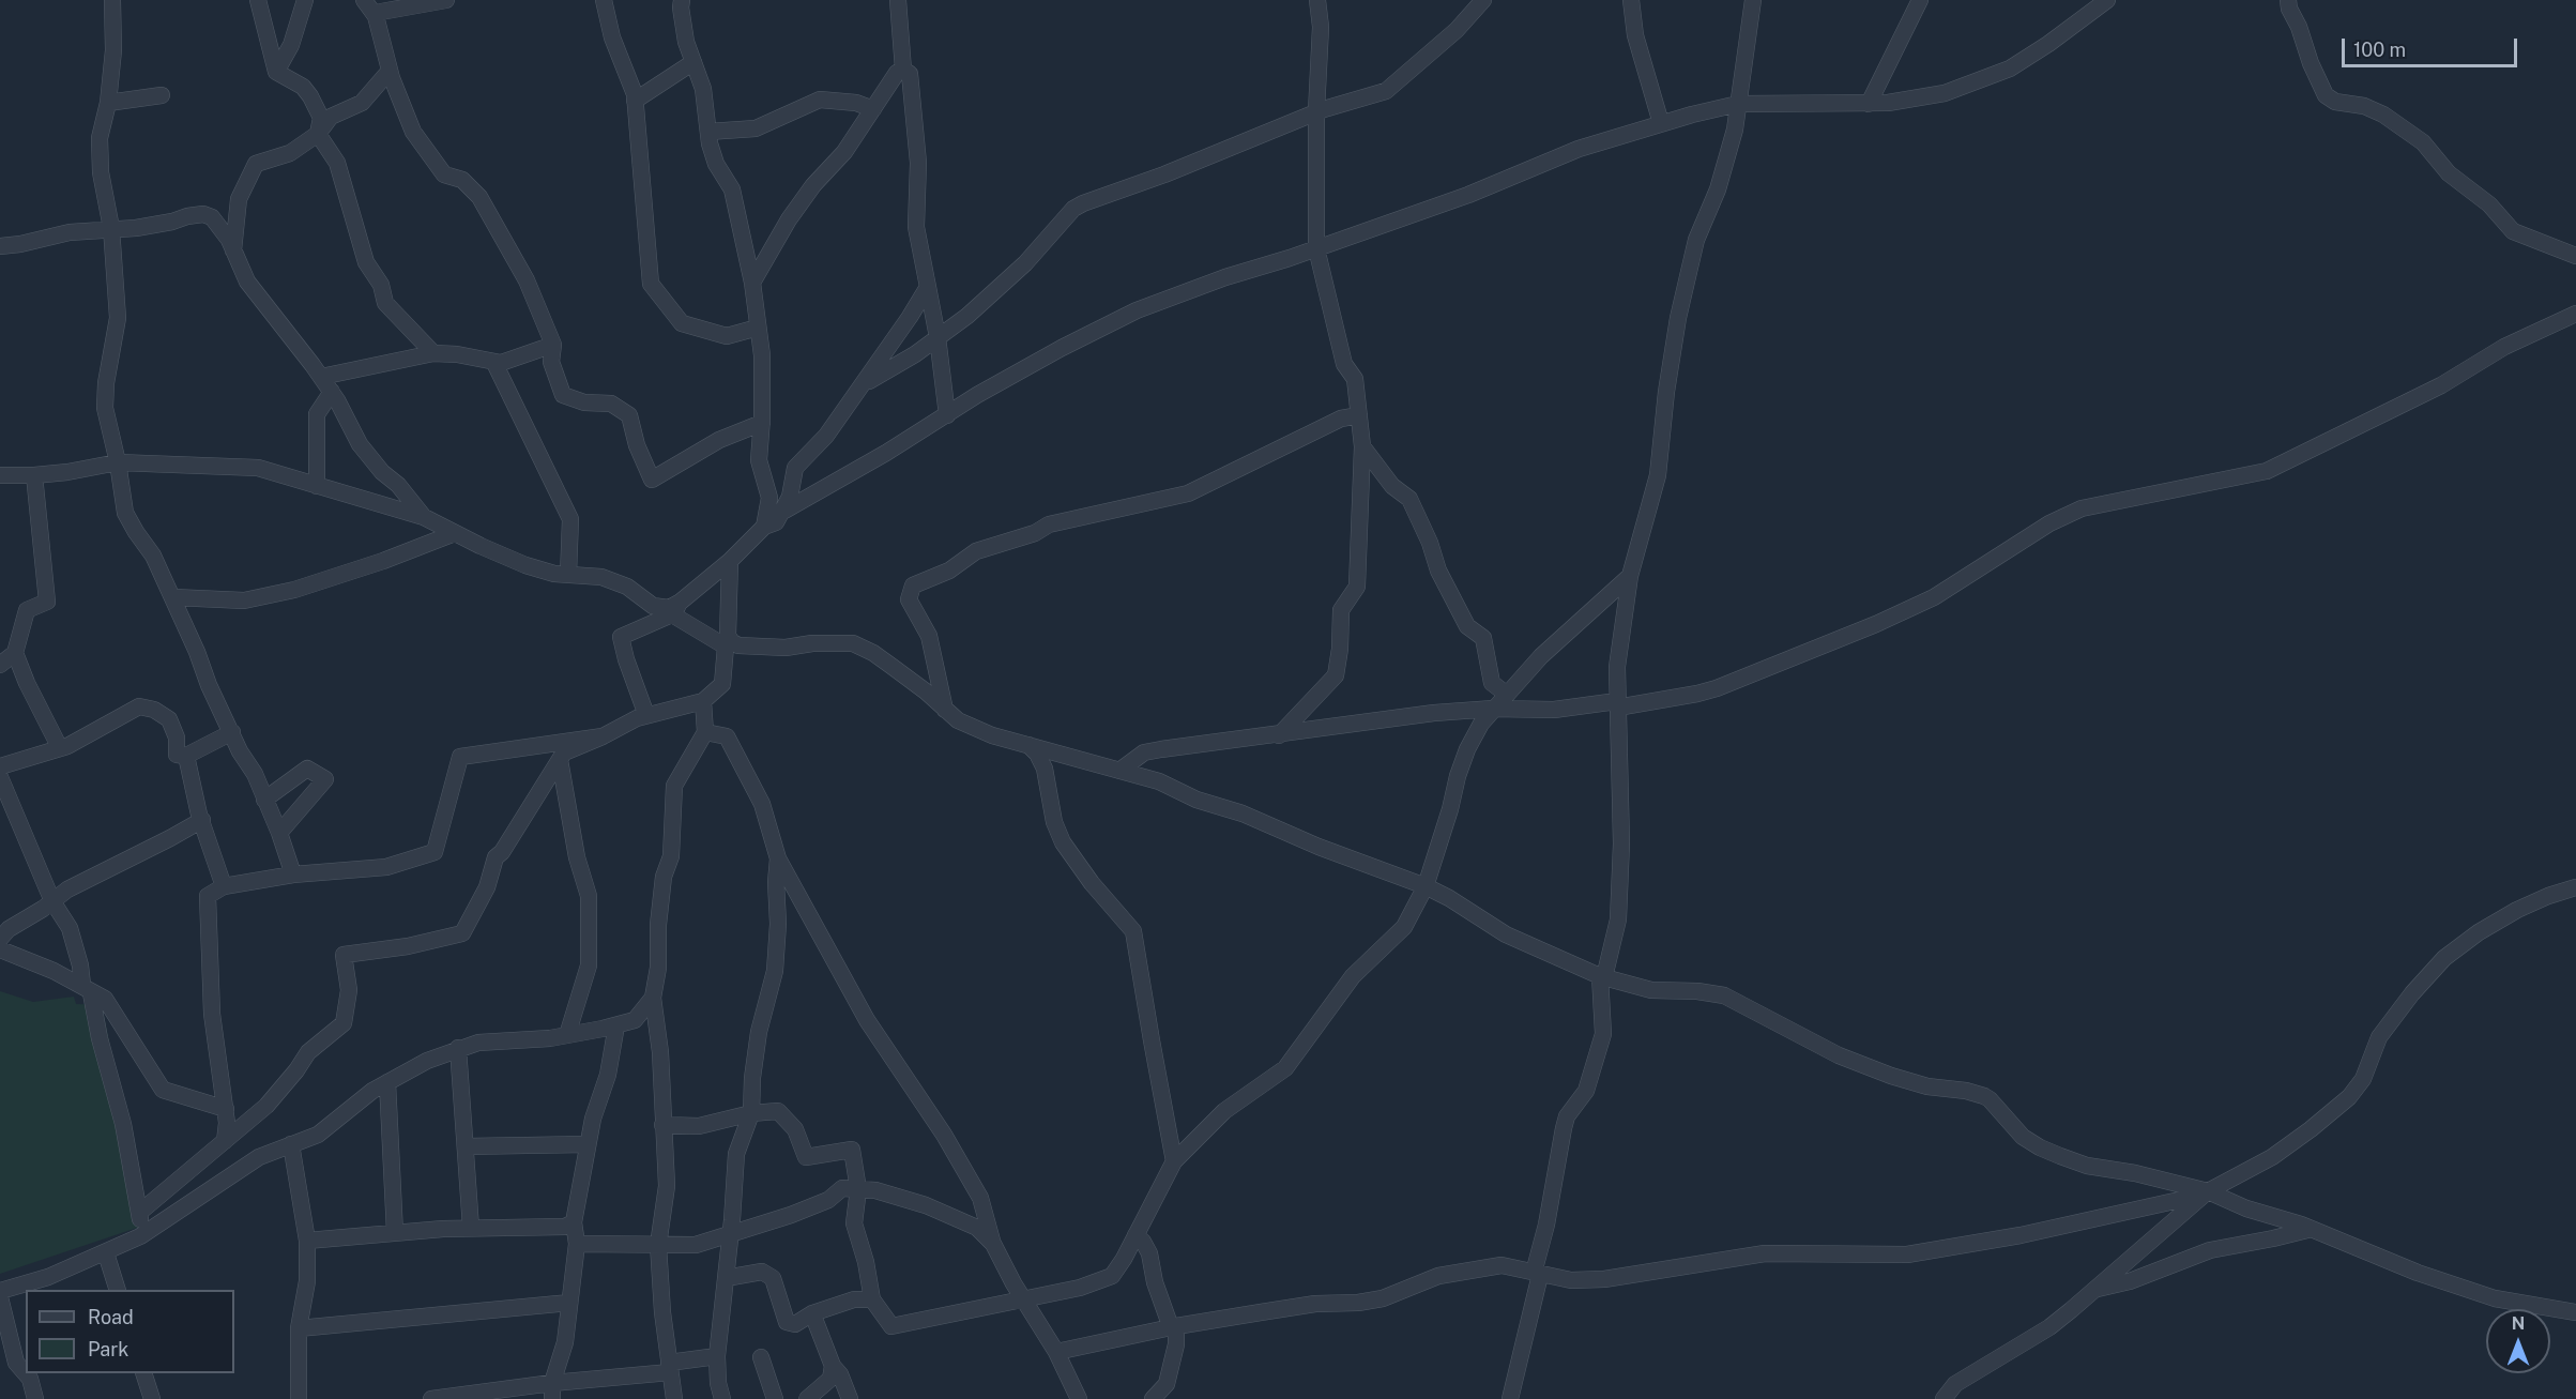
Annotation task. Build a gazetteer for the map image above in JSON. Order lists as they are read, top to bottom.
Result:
{
  "legend": ["Road", "Park"],
  "scale_bar": "100 m",
  "north": "top"
}
